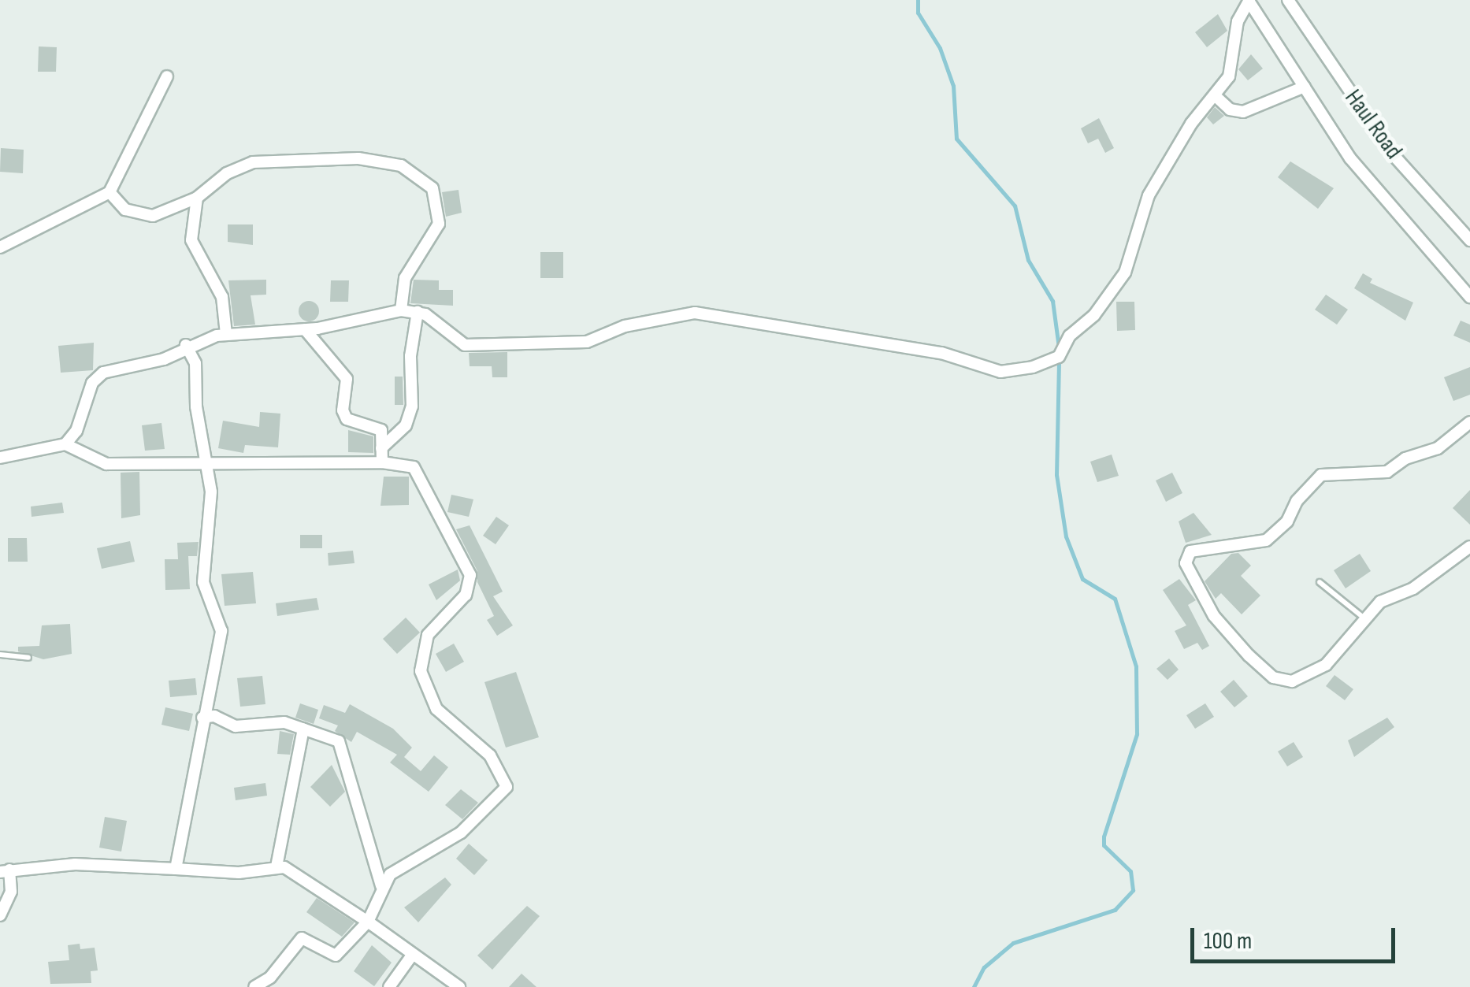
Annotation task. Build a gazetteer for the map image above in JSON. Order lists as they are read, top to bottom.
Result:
{
  "streets": {
    "street": ["Haul Road"]
  },
  "scale_bar": "100 m"
}
